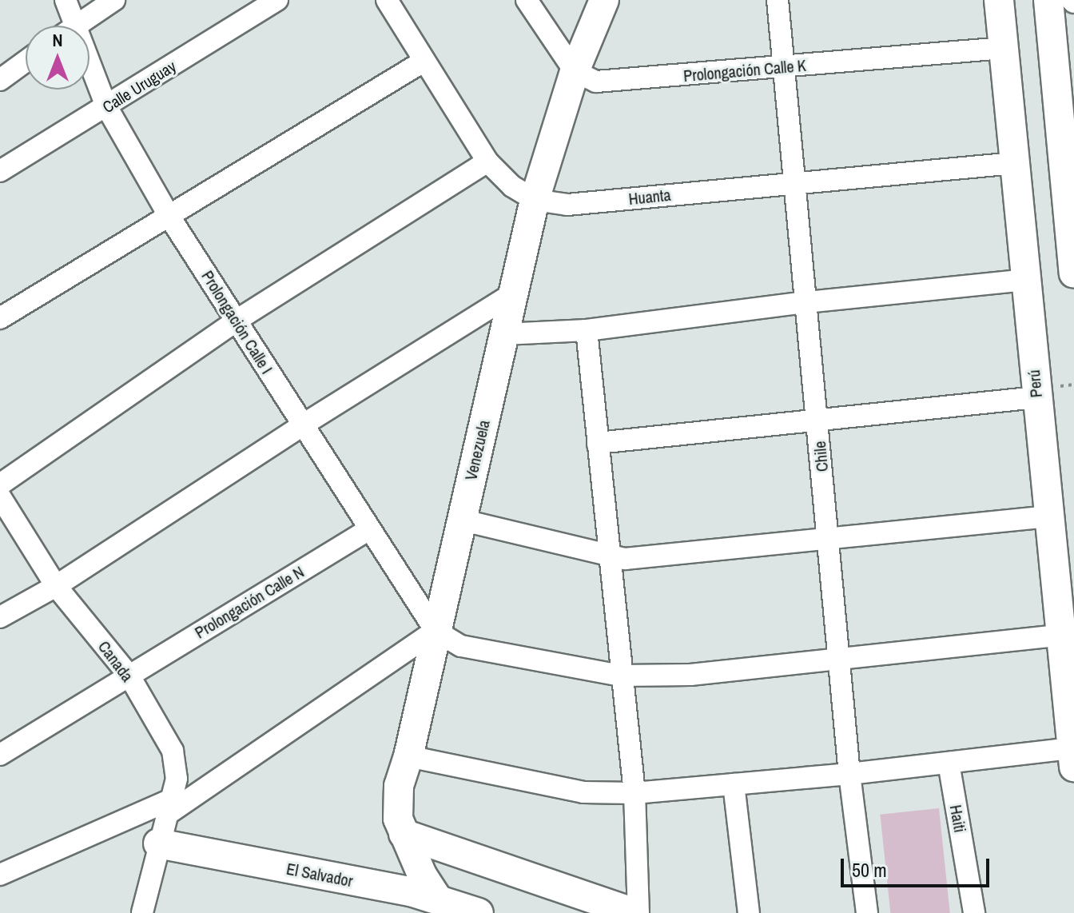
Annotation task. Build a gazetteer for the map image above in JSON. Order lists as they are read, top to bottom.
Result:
{
  "streets": {
    "street": [
      "Prolongación Calle K",
      "Calle Uruguay",
      "Huanta",
      "Prolongación Calle I",
      "Perú",
      "Venezuela",
      "Chile",
      "Prolongación Calle N",
      "Canada",
      "Haiti",
      "El Salvador"
    ]
  },
  "crossings": [
    ["Prolongación Calle K", "Perú"],
    ["Prolongación Calle K", "Venezuela"],
    ["Prolongación Calle K", "Chile"],
    ["Calle Uruguay", "Prolongación Calle I"],
    ["Huanta", "Perú"],
    ["Huanta", "Venezuela"],
    ["Huanta", "Chile"],
    ["Prolongación Calle I", "Venezuela"],
    ["Prolongación Calle I", "Prolongación Calle N"],
    ["Venezuela", "El Salvador"],
    ["Prolongación Calle N", "Canada"],
    ["Canada", "El Salvador"]
  ],
  "scale_bar": "50 m",
  "north": "top"
}
